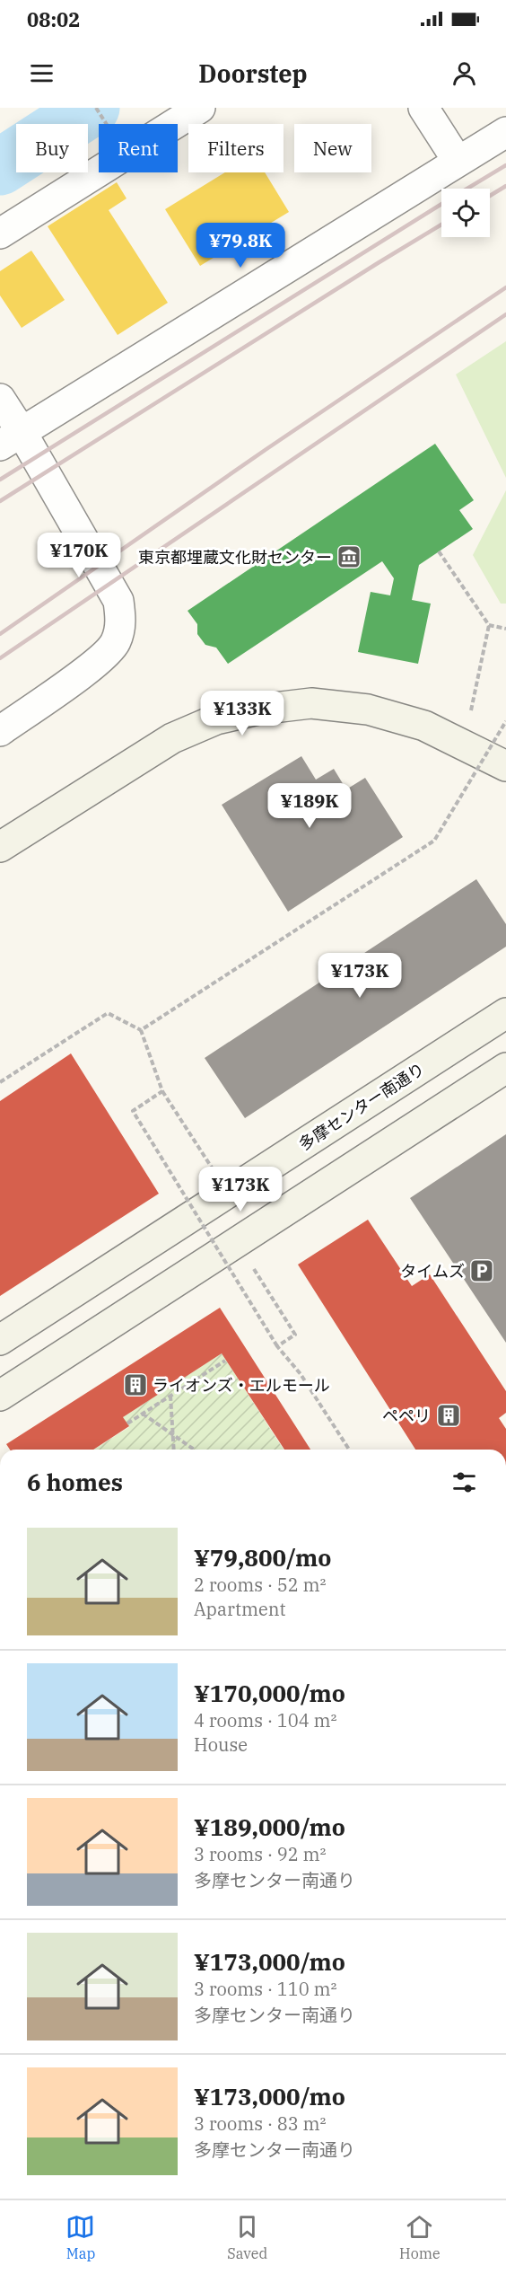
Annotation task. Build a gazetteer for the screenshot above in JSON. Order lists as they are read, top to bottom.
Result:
{
  "streets": {
    "street": ["多摩センター南通り"]
  },
  "places": {
    "museum": ["東京都埋蔵文化財センター"],
    "parking": ["タイムズ"],
    "building": ["ライオンズ・エルモール", "ペペリ"]
  },
  "page": {
    "status": "08:02",
    "header": "Doorstep",
    "chip": [
      "Buy",
      "Rent",
      "Filters",
      "New"
    ],
    "price": [
      "¥79.8K",
      "¥170K",
      "¥133K",
      "¥189K",
      "¥173K",
      "¥173K"
    ],
    "heading": "6 homes",
    "list": [
      {
        "name": "¥79,800/mo",
        "note": "2 rooms · 52 m² · Apartment"
      },
      {
        "name": "¥170,000/mo",
        "note": "4 rooms · 104 m² · House"
      },
      {
        "name": "¥189,000/mo",
        "note": "3 rooms · 92 m² · 多摩センター南通り"
      },
      {
        "name": "¥173,000/mo",
        "note": "3 rooms · 110 m² · 多摩センター南通り"
      },
      {
        "name": "¥173,000/mo",
        "note": "3 rooms · 83 m² · 多摩センター南通り"
      }
    ],
    "tabs": ["Map", "Saved", "Home"]
  }
}
